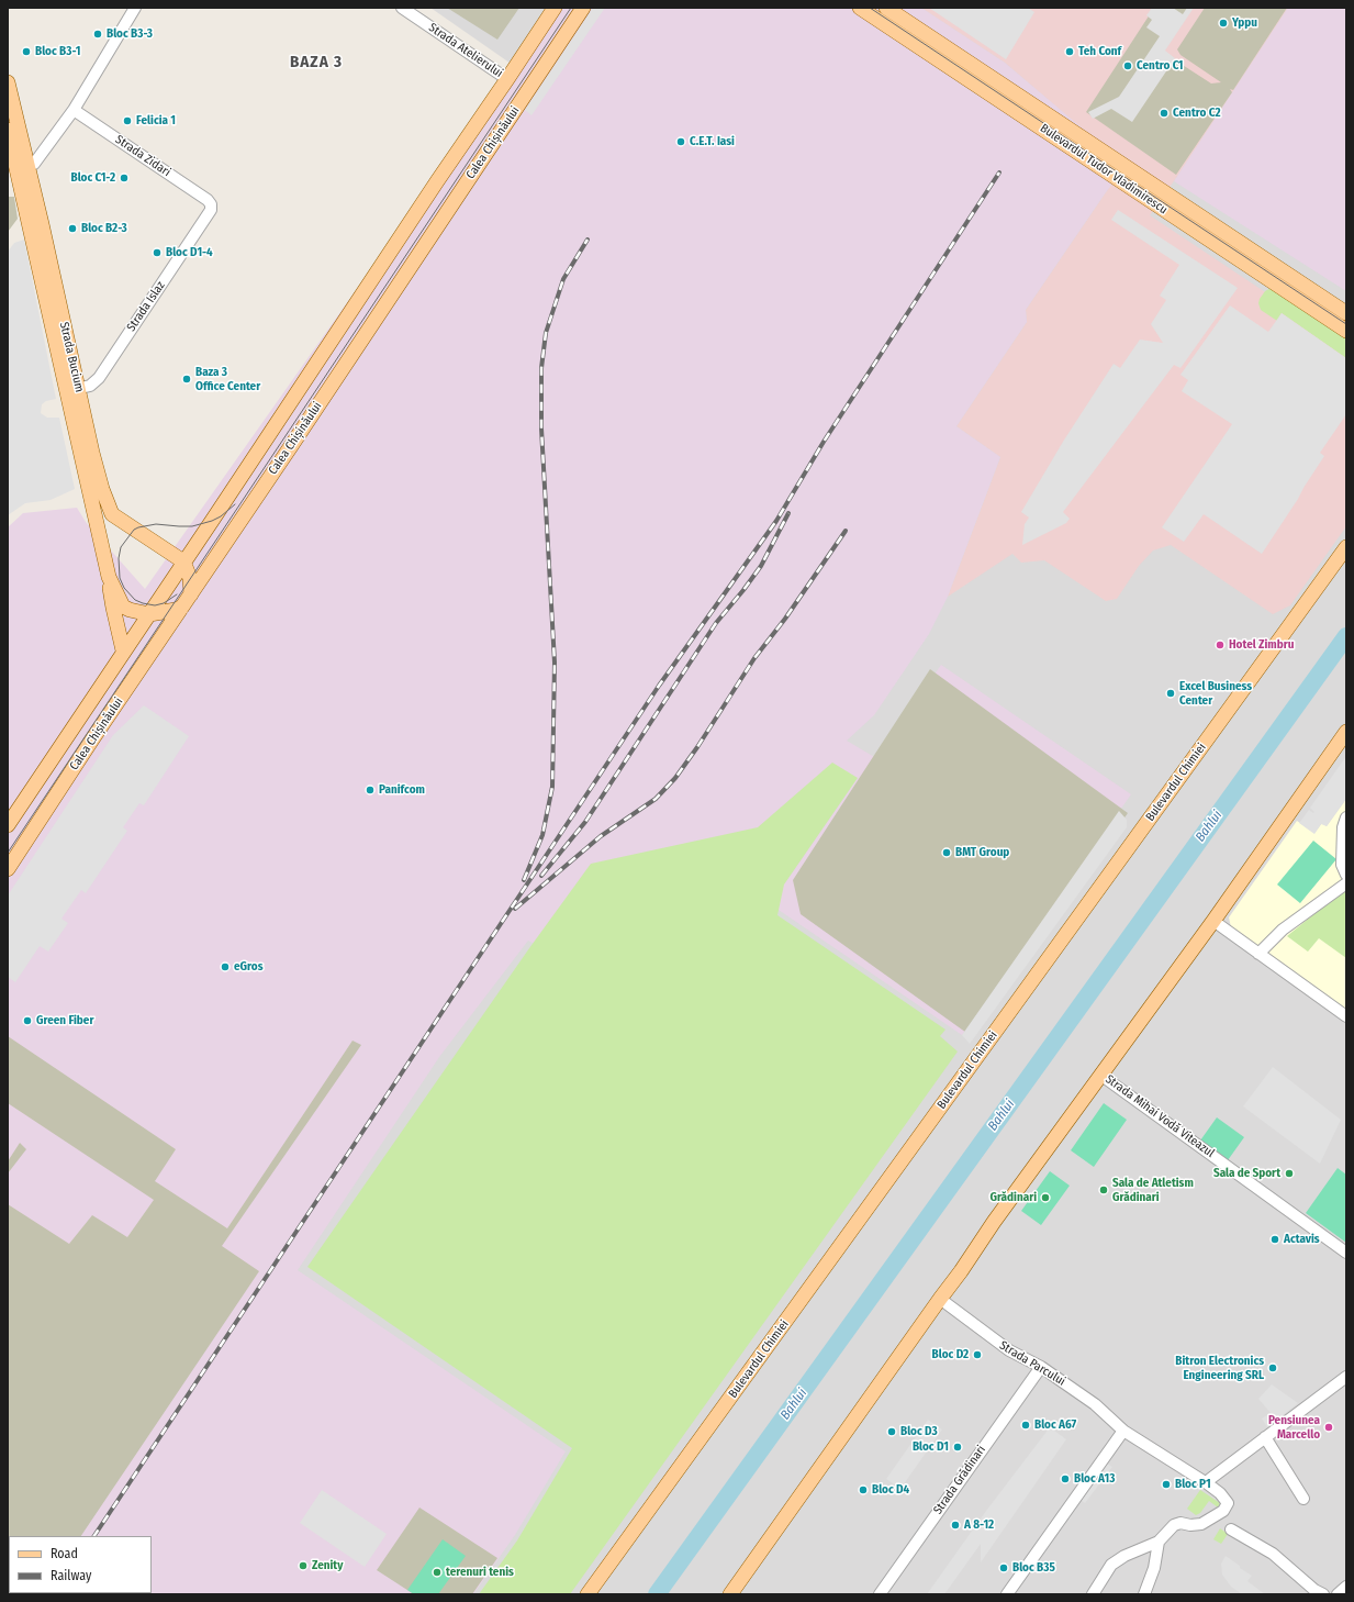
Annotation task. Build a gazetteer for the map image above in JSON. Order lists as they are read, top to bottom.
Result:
{
  "streets": {
    "main road": [
      "Calea Chișinăului",
      "Bulevardul Tudor Vladimirescu",
      "Strada Bucium",
      "Bulevardul Chimiei"
    ],
    "street": [
      "Strada Atelierului",
      "Strada Zidari",
      "Strada Islaz",
      "Strada Mihai Vodă Viteazul",
      "Strada Parcului",
      "Strada Grădinari"
    ]
  },
  "crossings": [
    ["Strada Atelierului", "Calea Chișinăului"],
    ["Calea Chișinăului", "Strada Bucium"],
    ["Strada Zidari", "Strada Islaz"],
    ["Strada Islaz", "Strada Bucium"],
    ["Strada Parcului", "Strada Grădinari"]
  ],
  "districts": ["BAZA 3"],
  "water": ["Bahlui"],
  "places": [
    "Yppu",
    "Bloc B3-3",
    "Bloc B3-1",
    "Teh Conf",
    "Centro C1",
    "Centro C2",
    "Felicia 1",
    "C.E.T. Iasi",
    "Bloc C1-2",
    "Bloc B2-3",
    "Bloc D1-4",
    "Baza 3 Office Center",
    "Hotel Zimbru",
    "Excel Business Center",
    "Panifcom",
    "BMT Group",
    "eGros",
    "Green Fiber",
    "Sala de Sport",
    "Sala de Atletism Grădinari",
    "Grădinari",
    "Actavis",
    "Bloc D2",
    "Bitron Electronics Engineering SRL",
    "Bloc A67",
    "Pensiunea Marcello",
    "Bloc D3",
    "Bloc D1",
    "Bloc A13",
    "Bloc P1",
    "Bloc D4",
    "A 8-12",
    "Zenity",
    "Bloc B35",
    "terenuri tenis"
  ],
  "legend": ["Road", "Railway"]
}
